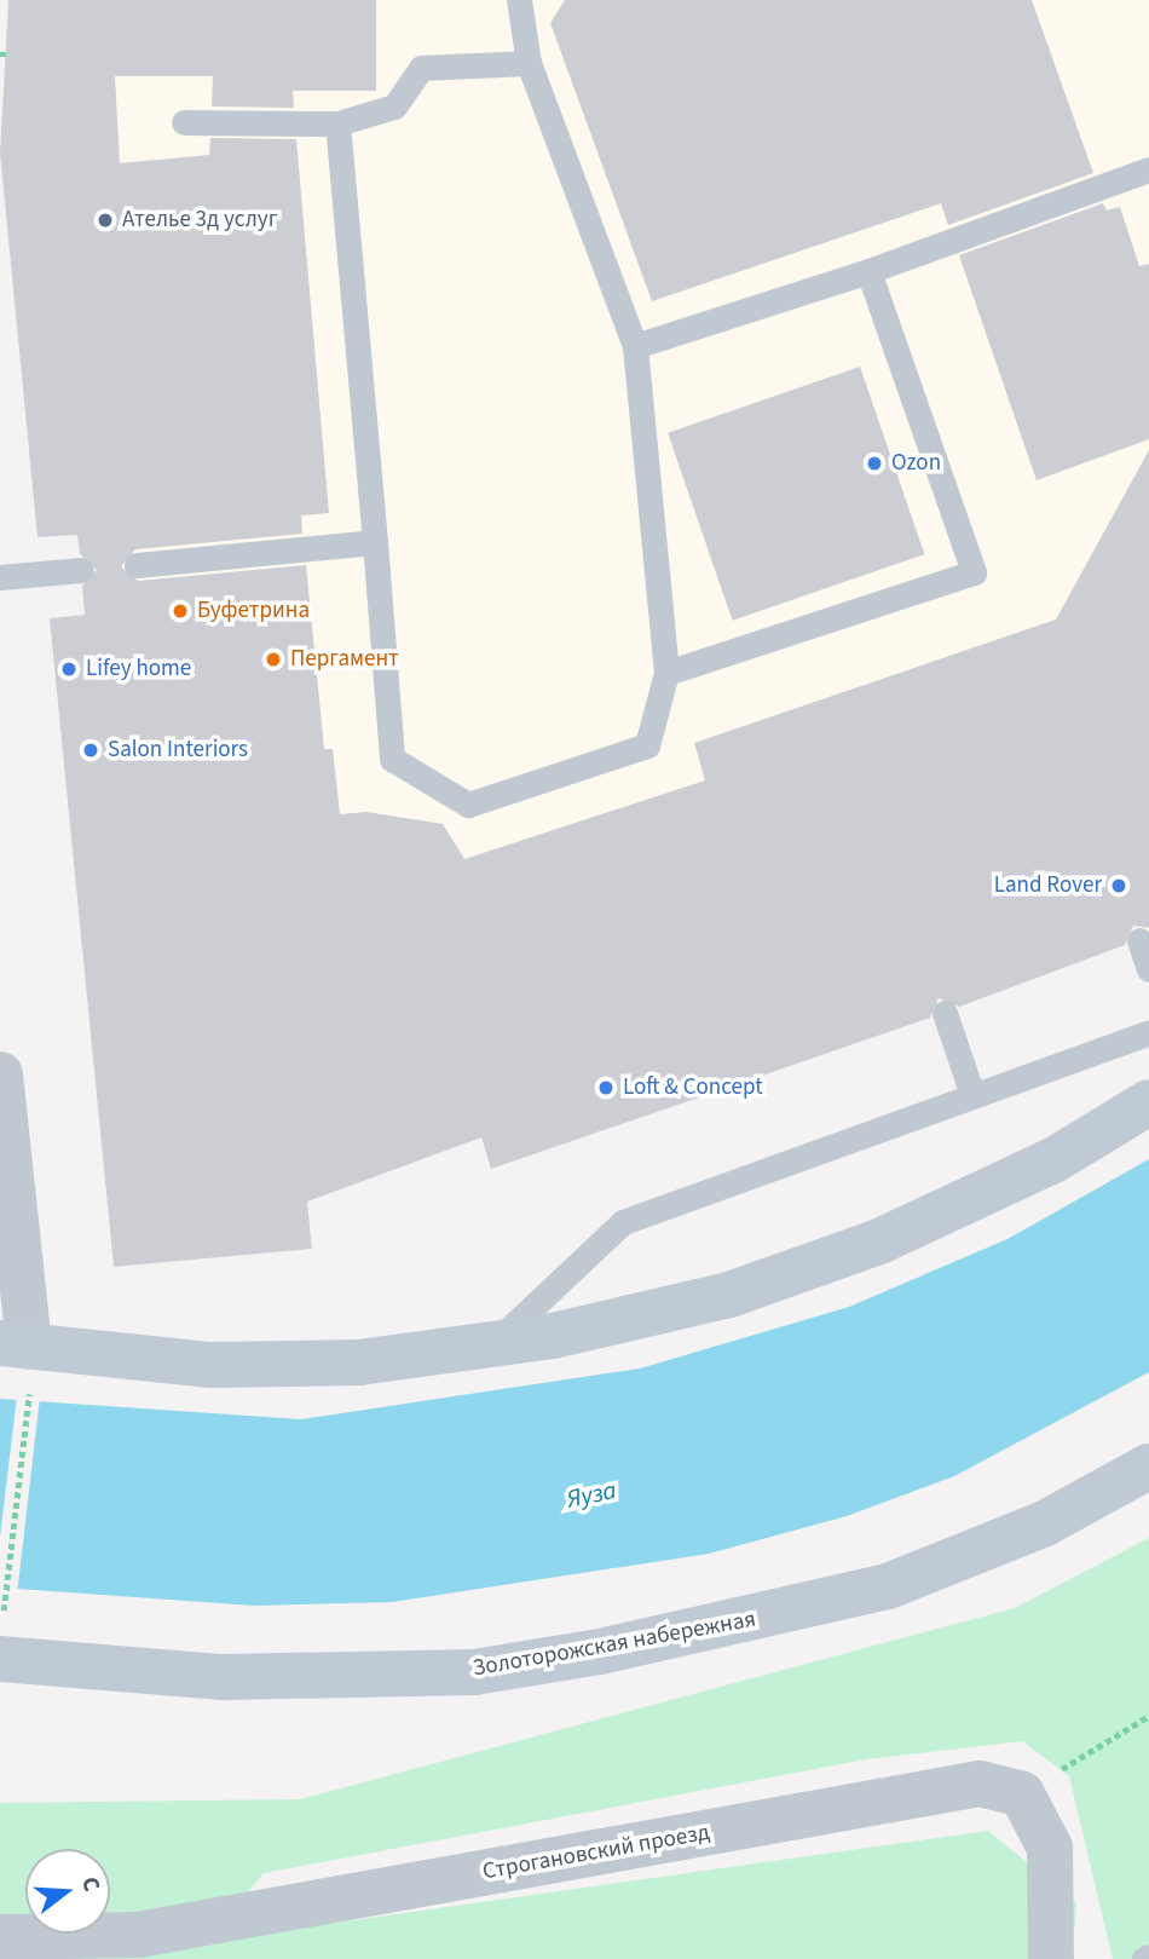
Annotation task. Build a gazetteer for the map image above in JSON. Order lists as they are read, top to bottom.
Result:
{
  "streets": {
    "main road": ["Золоторожская набережная"],
    "street": ["Строгановский проезд"]
  },
  "water": ["Яуза"],
  "places": [
    "Ателье 3д услуг",
    "Ozon",
    "Буфетрина",
    "Пергамент",
    "Lifey home",
    "Salon Interiors",
    "Land Rover",
    "Loft & Concept"
  ],
  "north": "right"
}
